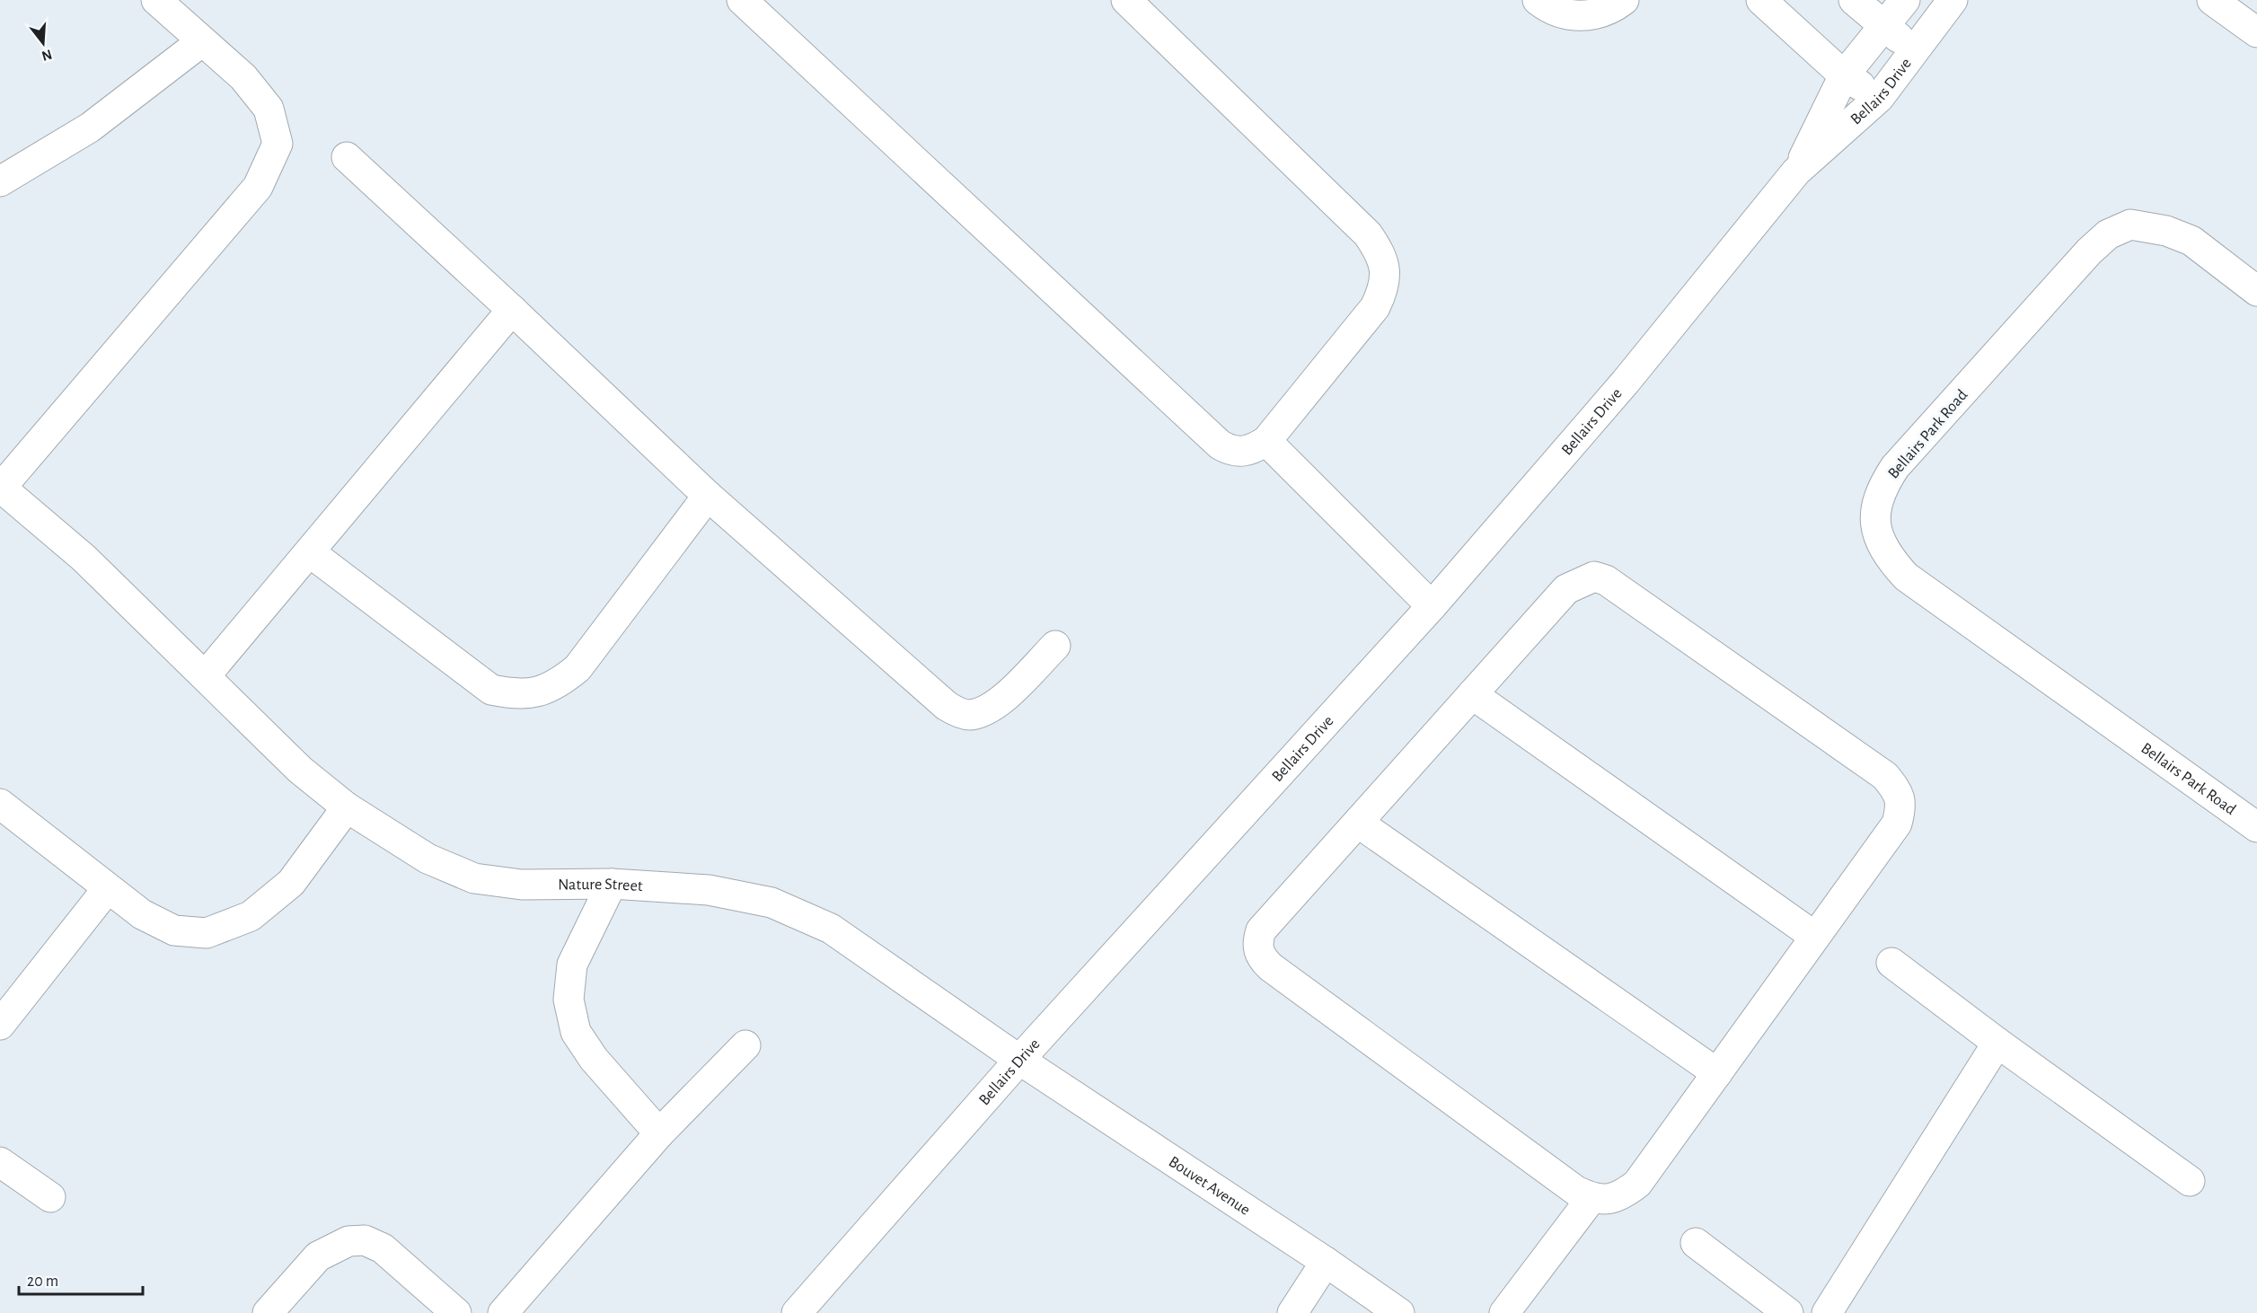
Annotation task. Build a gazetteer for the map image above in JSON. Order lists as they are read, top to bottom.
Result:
{
  "streets": {
    "street": [
      "Bellairs Drive",
      "Bellairs Park Road",
      "Nature Street",
      "Bouvet Avenue"
    ]
  },
  "crossings": [
    ["Bellairs Drive", "Nature Street"],
    ["Bellairs Drive", "Bouvet Avenue"],
    ["Nature Street", "Bouvet Avenue"]
  ],
  "scale_bar": "20 m",
  "north": "bottom"
}
